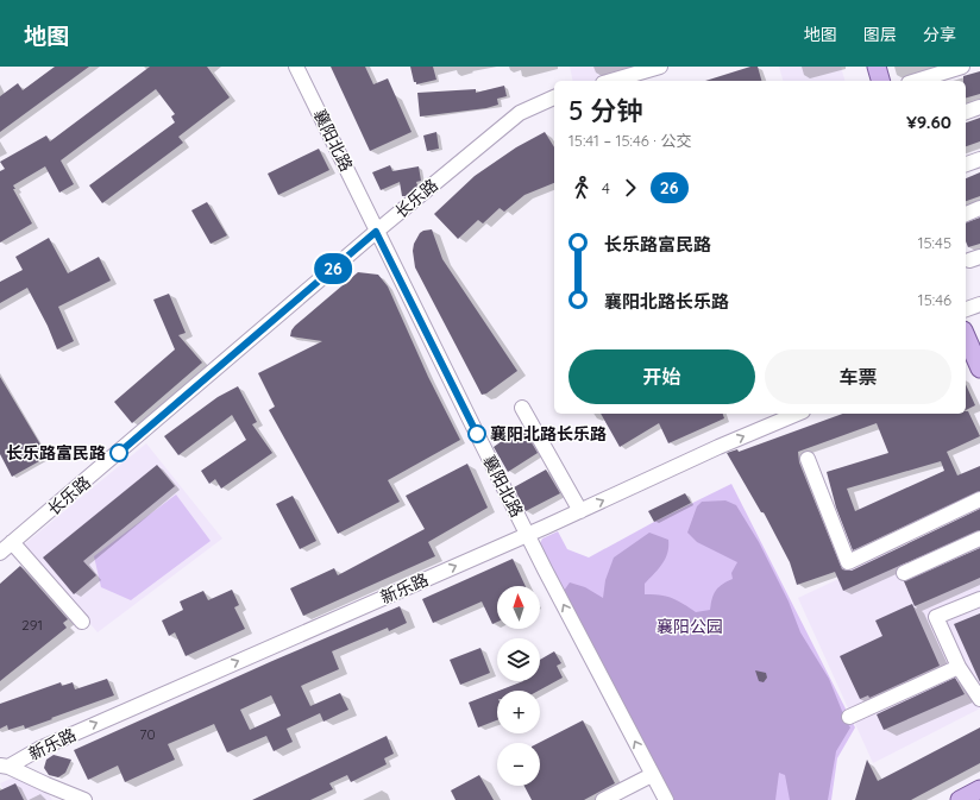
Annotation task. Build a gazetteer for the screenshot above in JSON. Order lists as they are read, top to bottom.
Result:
{
  "streets": {
    "street": ["襄阳北路", "长乐路", "新乐路"]
  },
  "crossings": [
    ["襄阳北路", "长乐路"],
    ["襄阳北路", "新乐路"]
  ],
  "one_way": ["新乐路"],
  "parks": ["襄阳公园"],
  "places": ["襄阳北路长乐路", "长乐路富民路"],
  "lines": ["bus line 26"],
  "house_numbers": ["291", "70"],
  "north": "top",
  "page": {
    "header": "地图",
    "nav": ["地图", "图层", "分享"],
    "on_map": "26",
    "heading": ["5 分钟", "15:41 – 15:46 · 公交", "¥9.60"],
    "legs": ["4", "26"],
    "list": [
      {
        "name": "长乐路富民路",
        "value": "15:45"
      },
      {
        "name": "襄阳北路长乐路",
        "value": "15:46"
      }
    ],
    "buttons": ["开始", "车票"],
    "map_buttons": ["+", "−"]
  }
}
